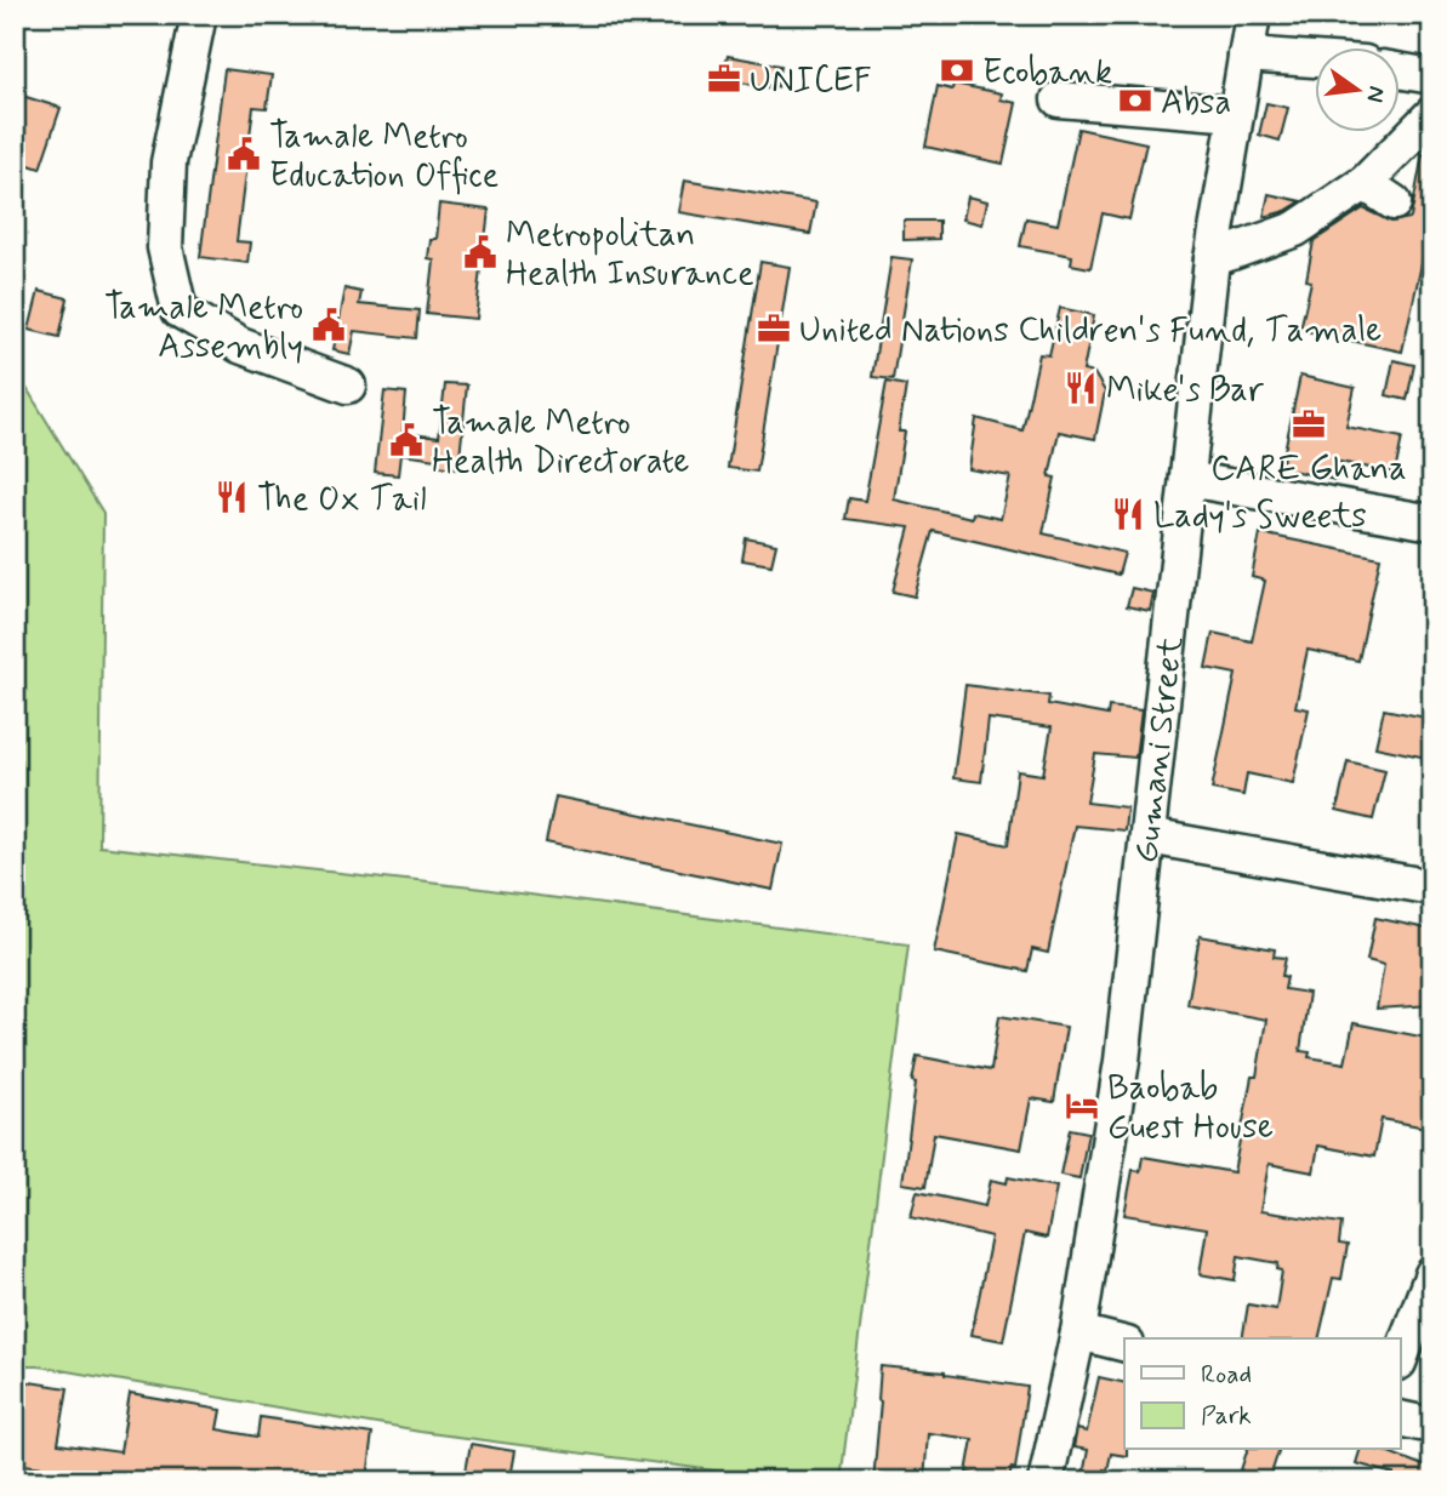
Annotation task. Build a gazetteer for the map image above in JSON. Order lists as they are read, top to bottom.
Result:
{
  "streets": {
    "street": ["Gumani Street"]
  },
  "places": {
    "bank": ["Ecobank", "Absa"],
    "office": ["UNICEF", "United Nations Children's Fund, Tamale", "CARE Ghana"],
    "public building": [
      "Tamale Metro Education Office",
      "Metropolitan Health Insurance",
      "Tamale Metro Assembly",
      "Tamale Metro Health Directorate"
    ],
    "restaurant": ["Mike's Bar", "The Ox Tail", "Lady's Sweets"],
    "hotel": ["Baobab Guest House"]
  },
  "legend": ["Road", "Park"],
  "north": "right"
}
